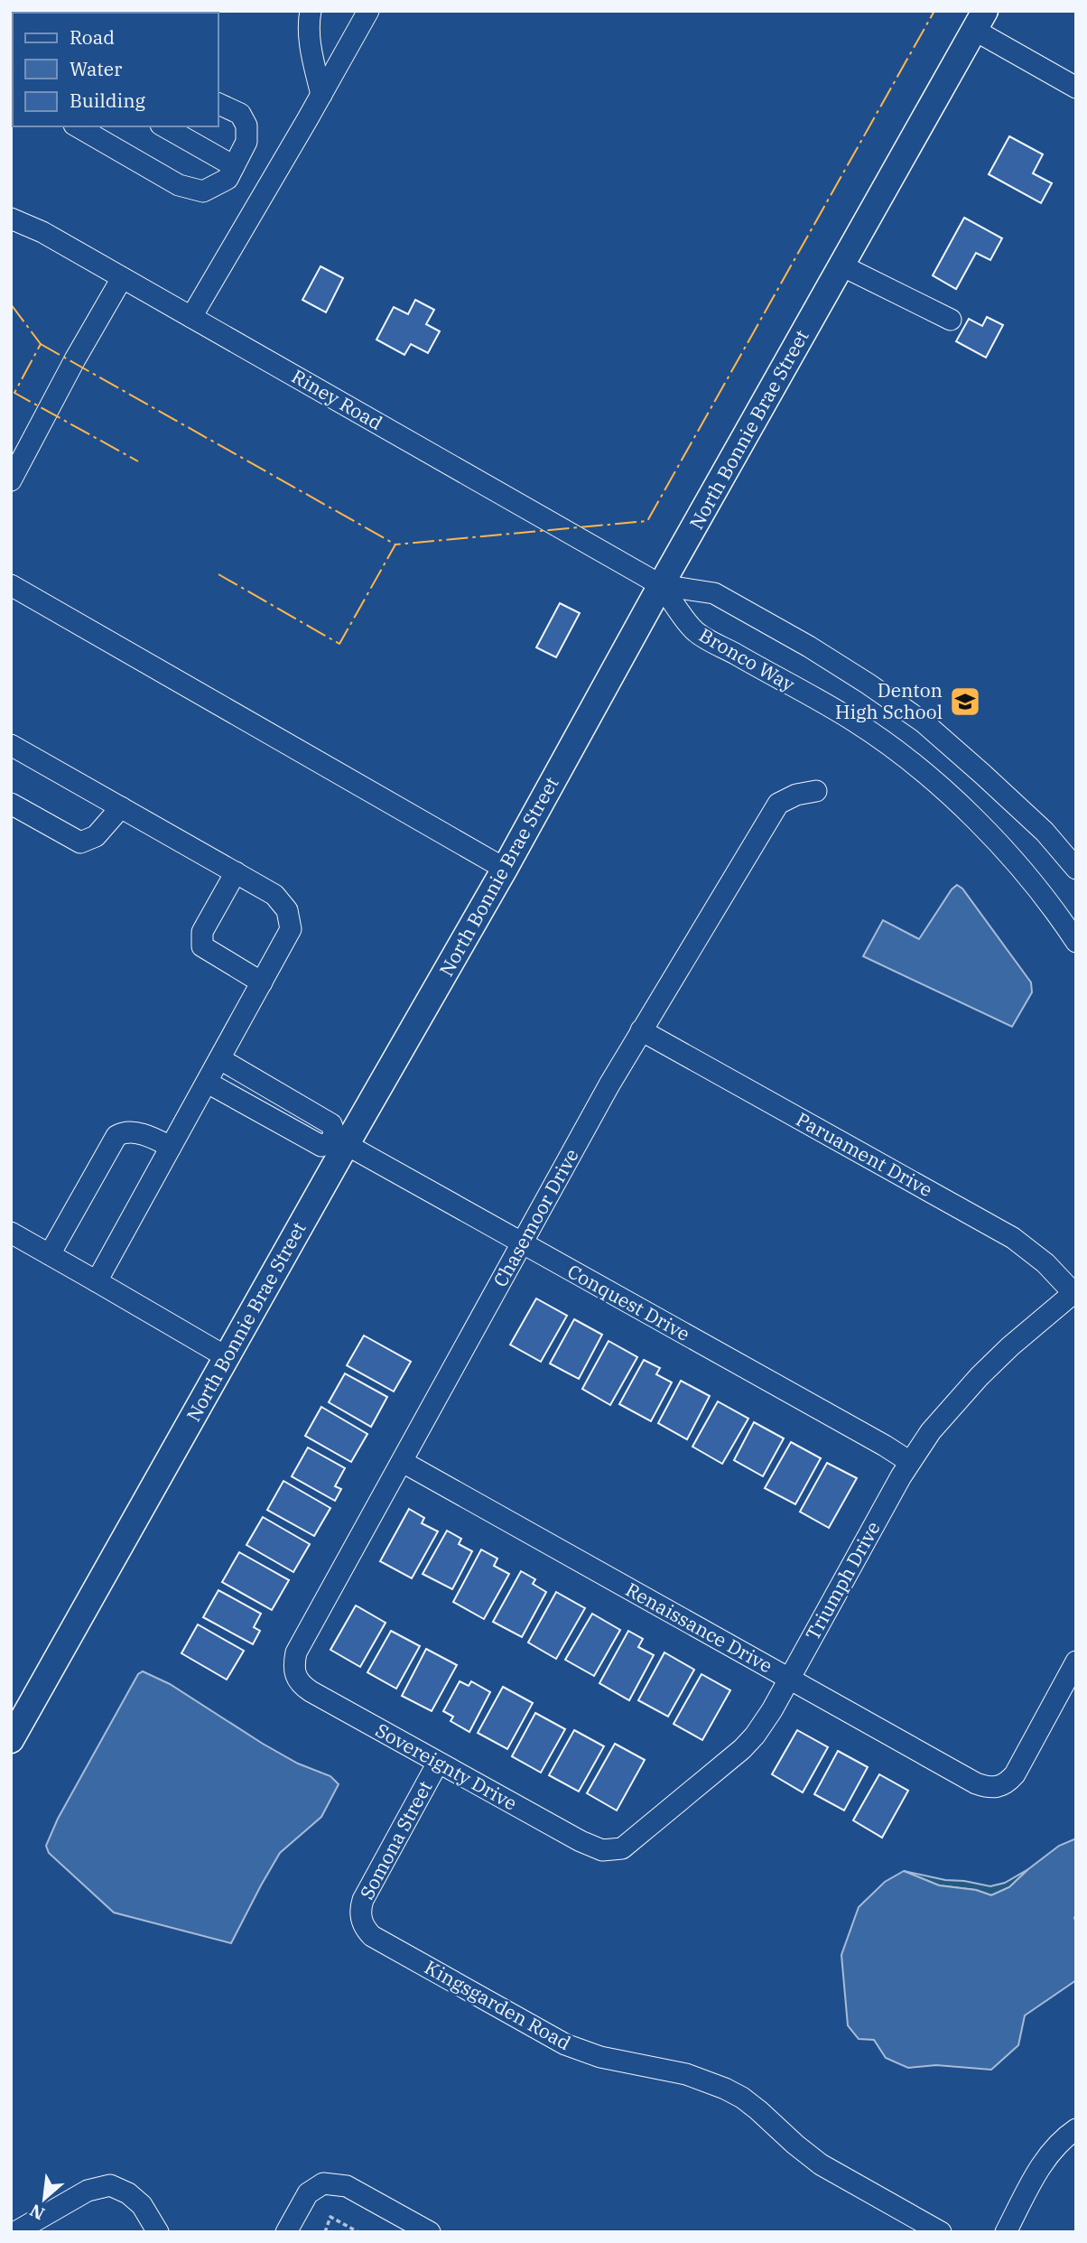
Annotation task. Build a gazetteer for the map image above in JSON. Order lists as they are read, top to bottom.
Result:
{
  "streets": {
    "main road": ["North Bonnie Brae Street"],
    "street": [
      "Riney Road",
      "Bronco Way",
      "Paruament Drive",
      "Chasemoor Drive",
      "Conquest Drive",
      "Triumph Drive",
      "Renaissance Drive",
      "Sovereignty Drive",
      "Somona Street",
      "Kingsgarden Road"
    ]
  },
  "crossings": [
    ["Riney Road", "North Bonnie Brae Street"],
    ["Riney Road", "Bronco Way"],
    ["North Bonnie Brae Street", "Bronco Way"],
    ["North Bonnie Brae Street", "Conquest Drive"],
    ["Paruament Drive", "Chasemoor Drive"],
    ["Paruament Drive", "Triumph Drive"],
    ["Chasemoor Drive", "Conquest Drive"],
    ["Chasemoor Drive", "Renaissance Drive"],
    ["Chasemoor Drive", "Sovereignty Drive"],
    ["Conquest Drive", "Triumph Drive"],
    ["Triumph Drive", "Renaissance Drive"],
    ["Triumph Drive", "Sovereignty Drive"],
    ["Sovereignty Drive", "Somona Street"],
    ["Somona Street", "Kingsgarden Road"]
  ],
  "places": {
    "school or university": ["Denton High School"]
  },
  "legend": ["Road", "Water", "Building"],
  "north": "bottom left"
}
